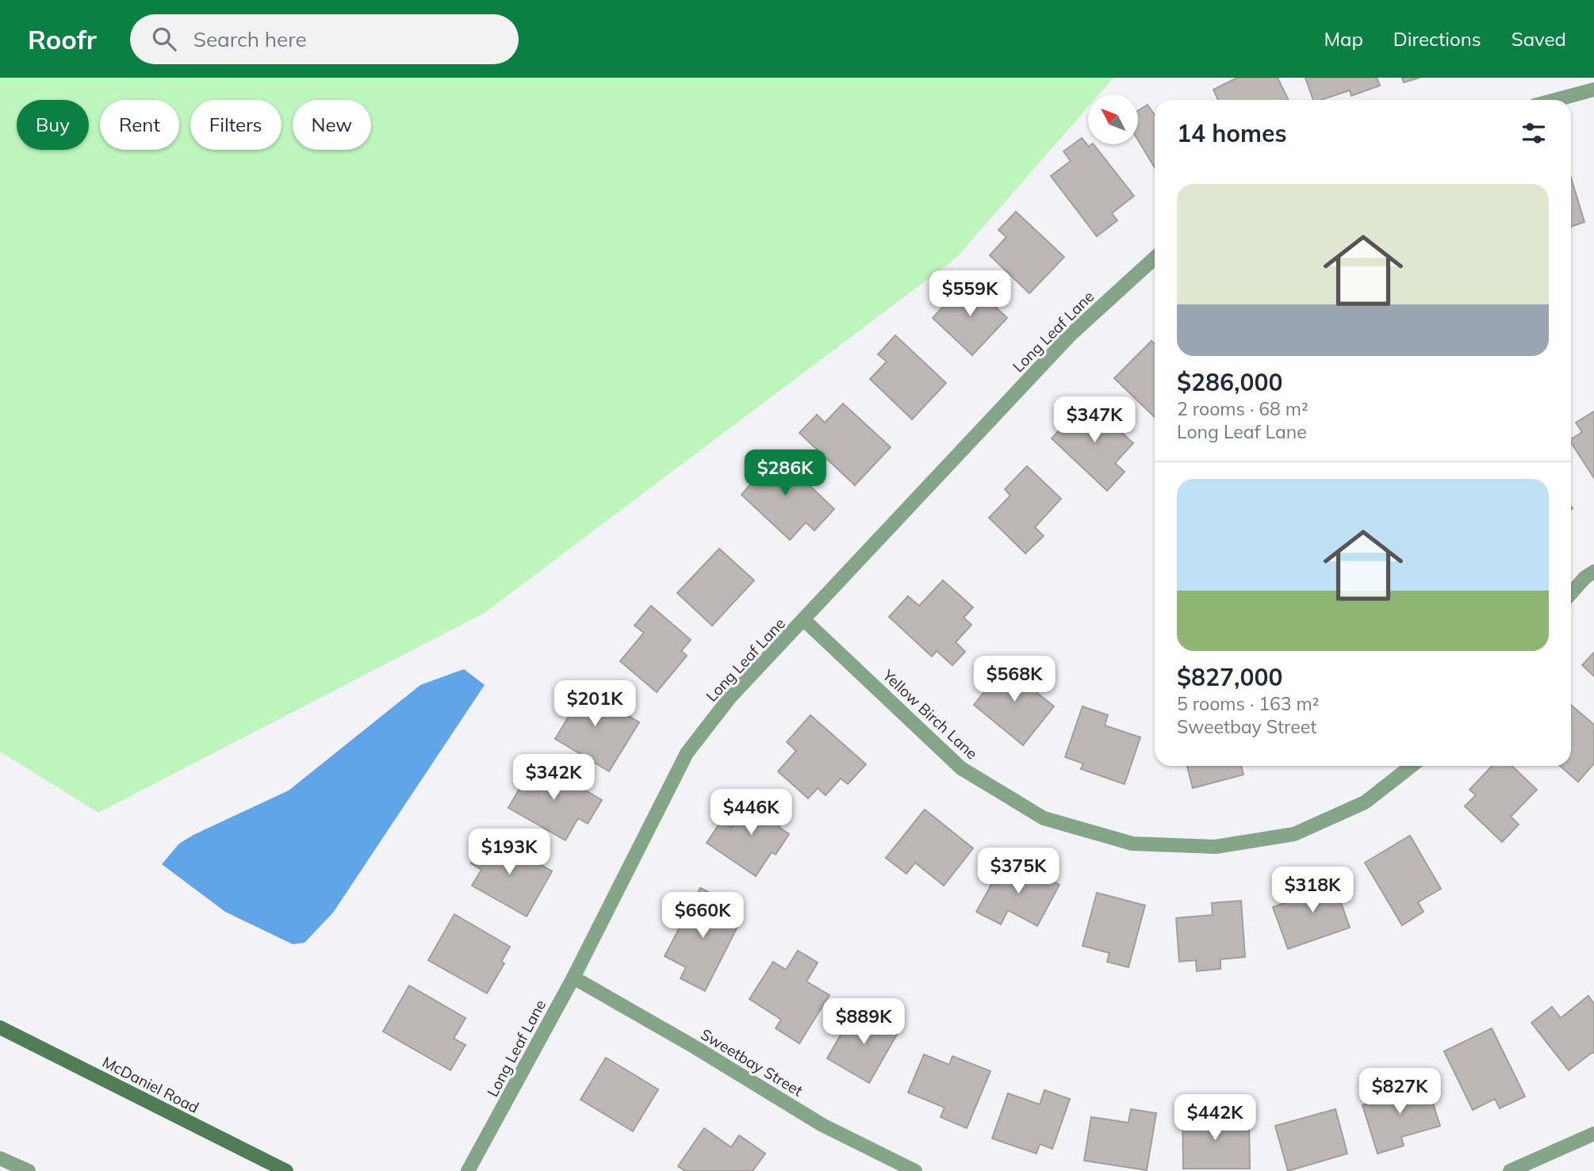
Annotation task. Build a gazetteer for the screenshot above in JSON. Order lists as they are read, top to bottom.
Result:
{
  "streets": {
    "main road": ["McDaniel Road"],
    "street": ["Long Leaf Lane", "Yellow Birch Lane", "Sweetbay Street"]
  },
  "crossings": [
    ["Long Leaf Lane", "Yellow Birch Lane"],
    ["Long Leaf Lane", "Sweetbay Street"]
  ],
  "north": "top left",
  "page": {
    "header": "Roofr",
    "search": "Search here",
    "nav": ["Map", "Directions", "Saved"],
    "chip": [
      "Buy",
      "Rent",
      "Filters",
      "New"
    ],
    "heading": "14 homes",
    "list": [
      {
        "name": "$286,000",
        "note": "2 rooms · 68 m² · Long Leaf Lane"
      },
      {
        "name": "$827,000",
        "note": "5 rooms · 163 m² · Sweetbay Street"
      }
    ],
    "price": [
      "$559K",
      "$347K",
      "$286K",
      "$568K",
      "$201K",
      "$342K",
      "$446K",
      "$193K",
      "$375K",
      "$318K",
      "$660K",
      "$889K",
      "$827K",
      "$442K"
    ]
  }
}
